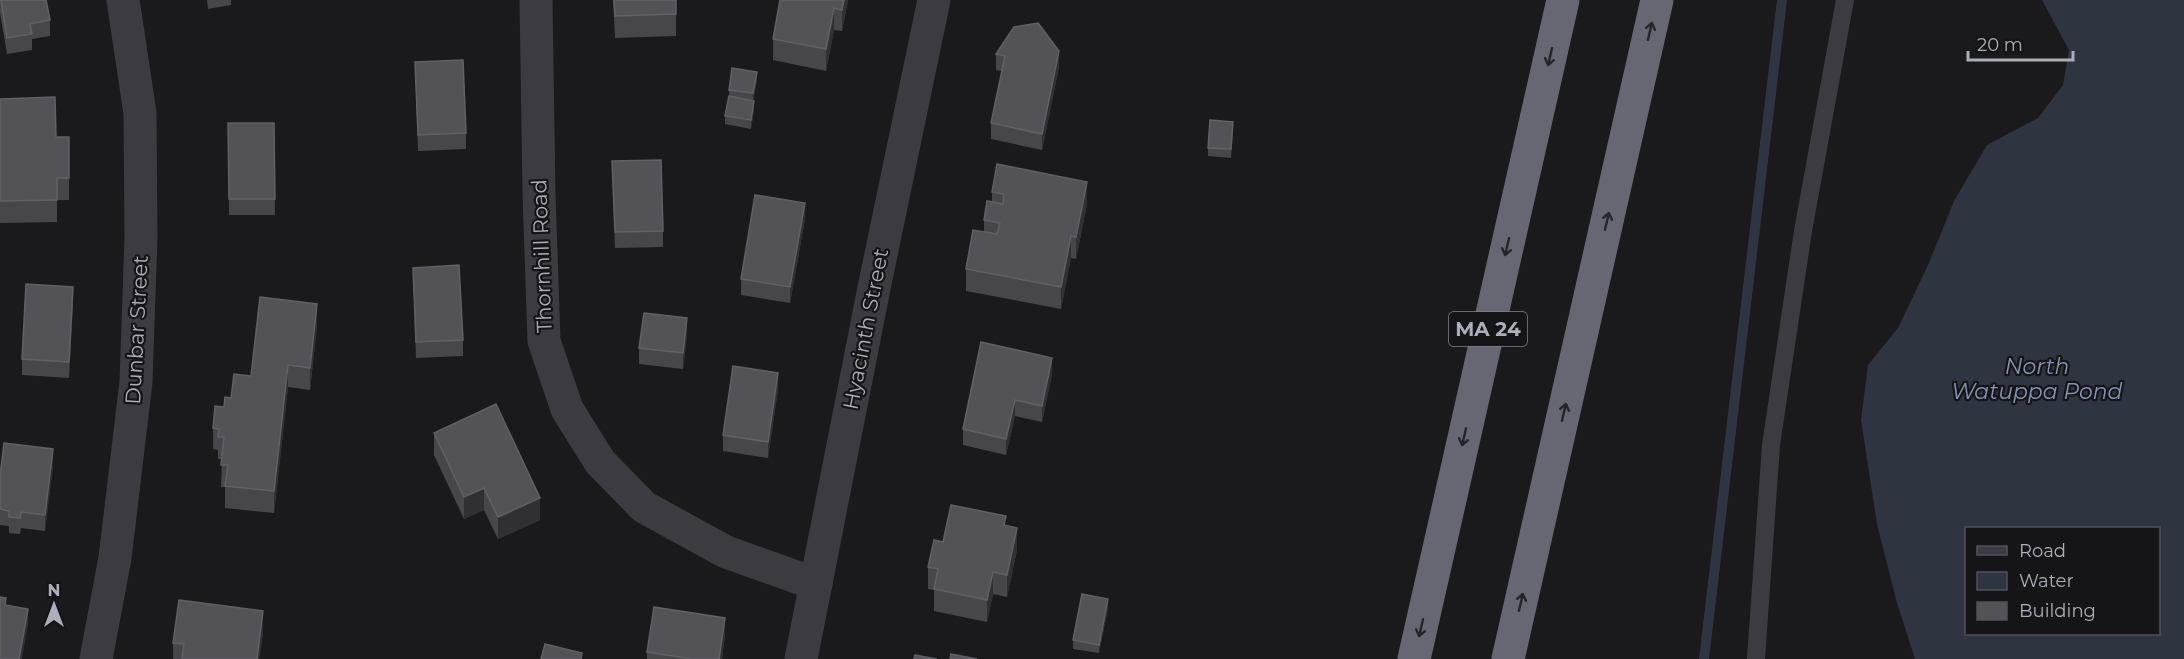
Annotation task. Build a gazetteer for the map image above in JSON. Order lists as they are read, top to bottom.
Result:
{
  "streets": {
    "highway": ["MA 24"],
    "street": ["Thornhill Road", "Hyacinth Street", "Dunbar Street"]
  },
  "crossings": [
    ["Thornhill Road", "Hyacinth Street"]
  ],
  "water": ["North Watuppa Pond"],
  "legend": ["Road", "Water", "Building"],
  "scale_bar": "20 m",
  "north": "top"
}
